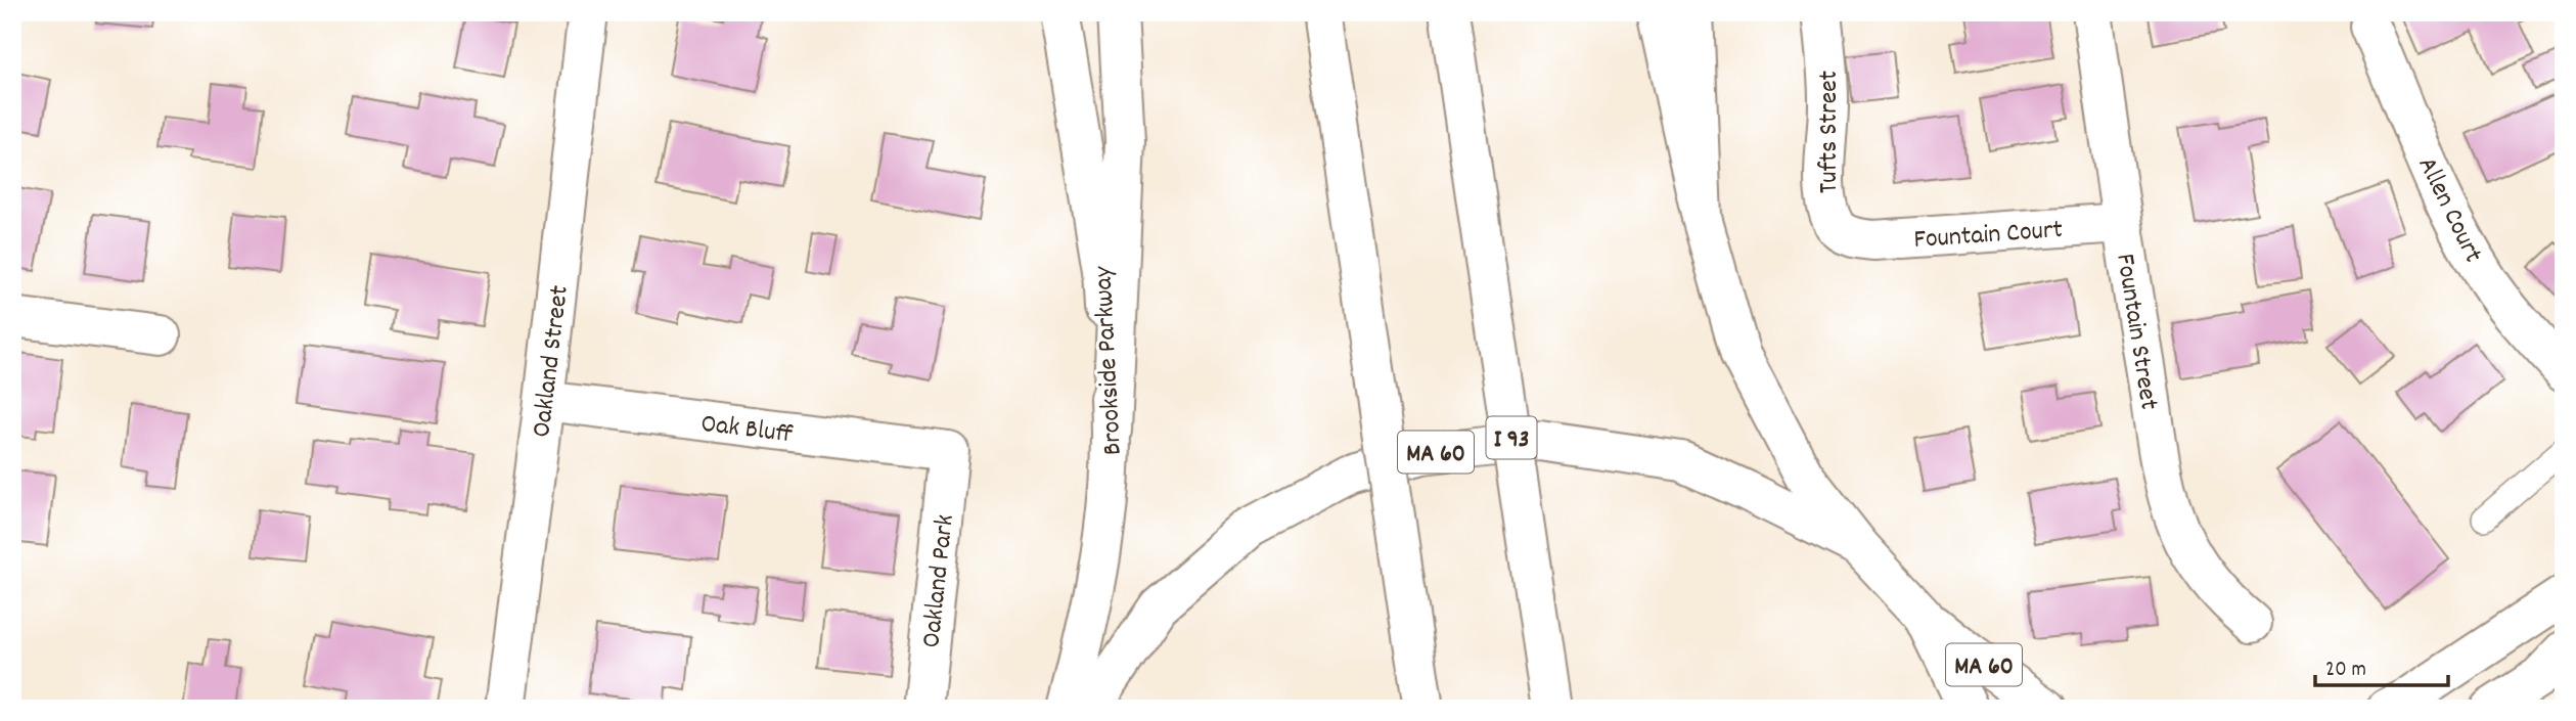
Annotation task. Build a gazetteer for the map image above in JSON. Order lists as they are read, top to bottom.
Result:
{
  "streets": {
    "main road": [
      "Tufts Street",
      "Allen Court",
      "Fountain Court",
      "Fountain Street",
      "Oakland Street",
      "Brookside Parkway",
      "Oak Bluff",
      "I 93",
      "MA 60",
      "Oakland Park"
    ]
  },
  "crossings": [
    ["Tufts Street", "Fountain Court"],
    ["Fountain Court", "Fountain Street"],
    ["Oakland Street", "Oak Bluff"],
    ["Oak Bluff", "Oakland Park"]
  ],
  "scale_bar": "20 m"
}
